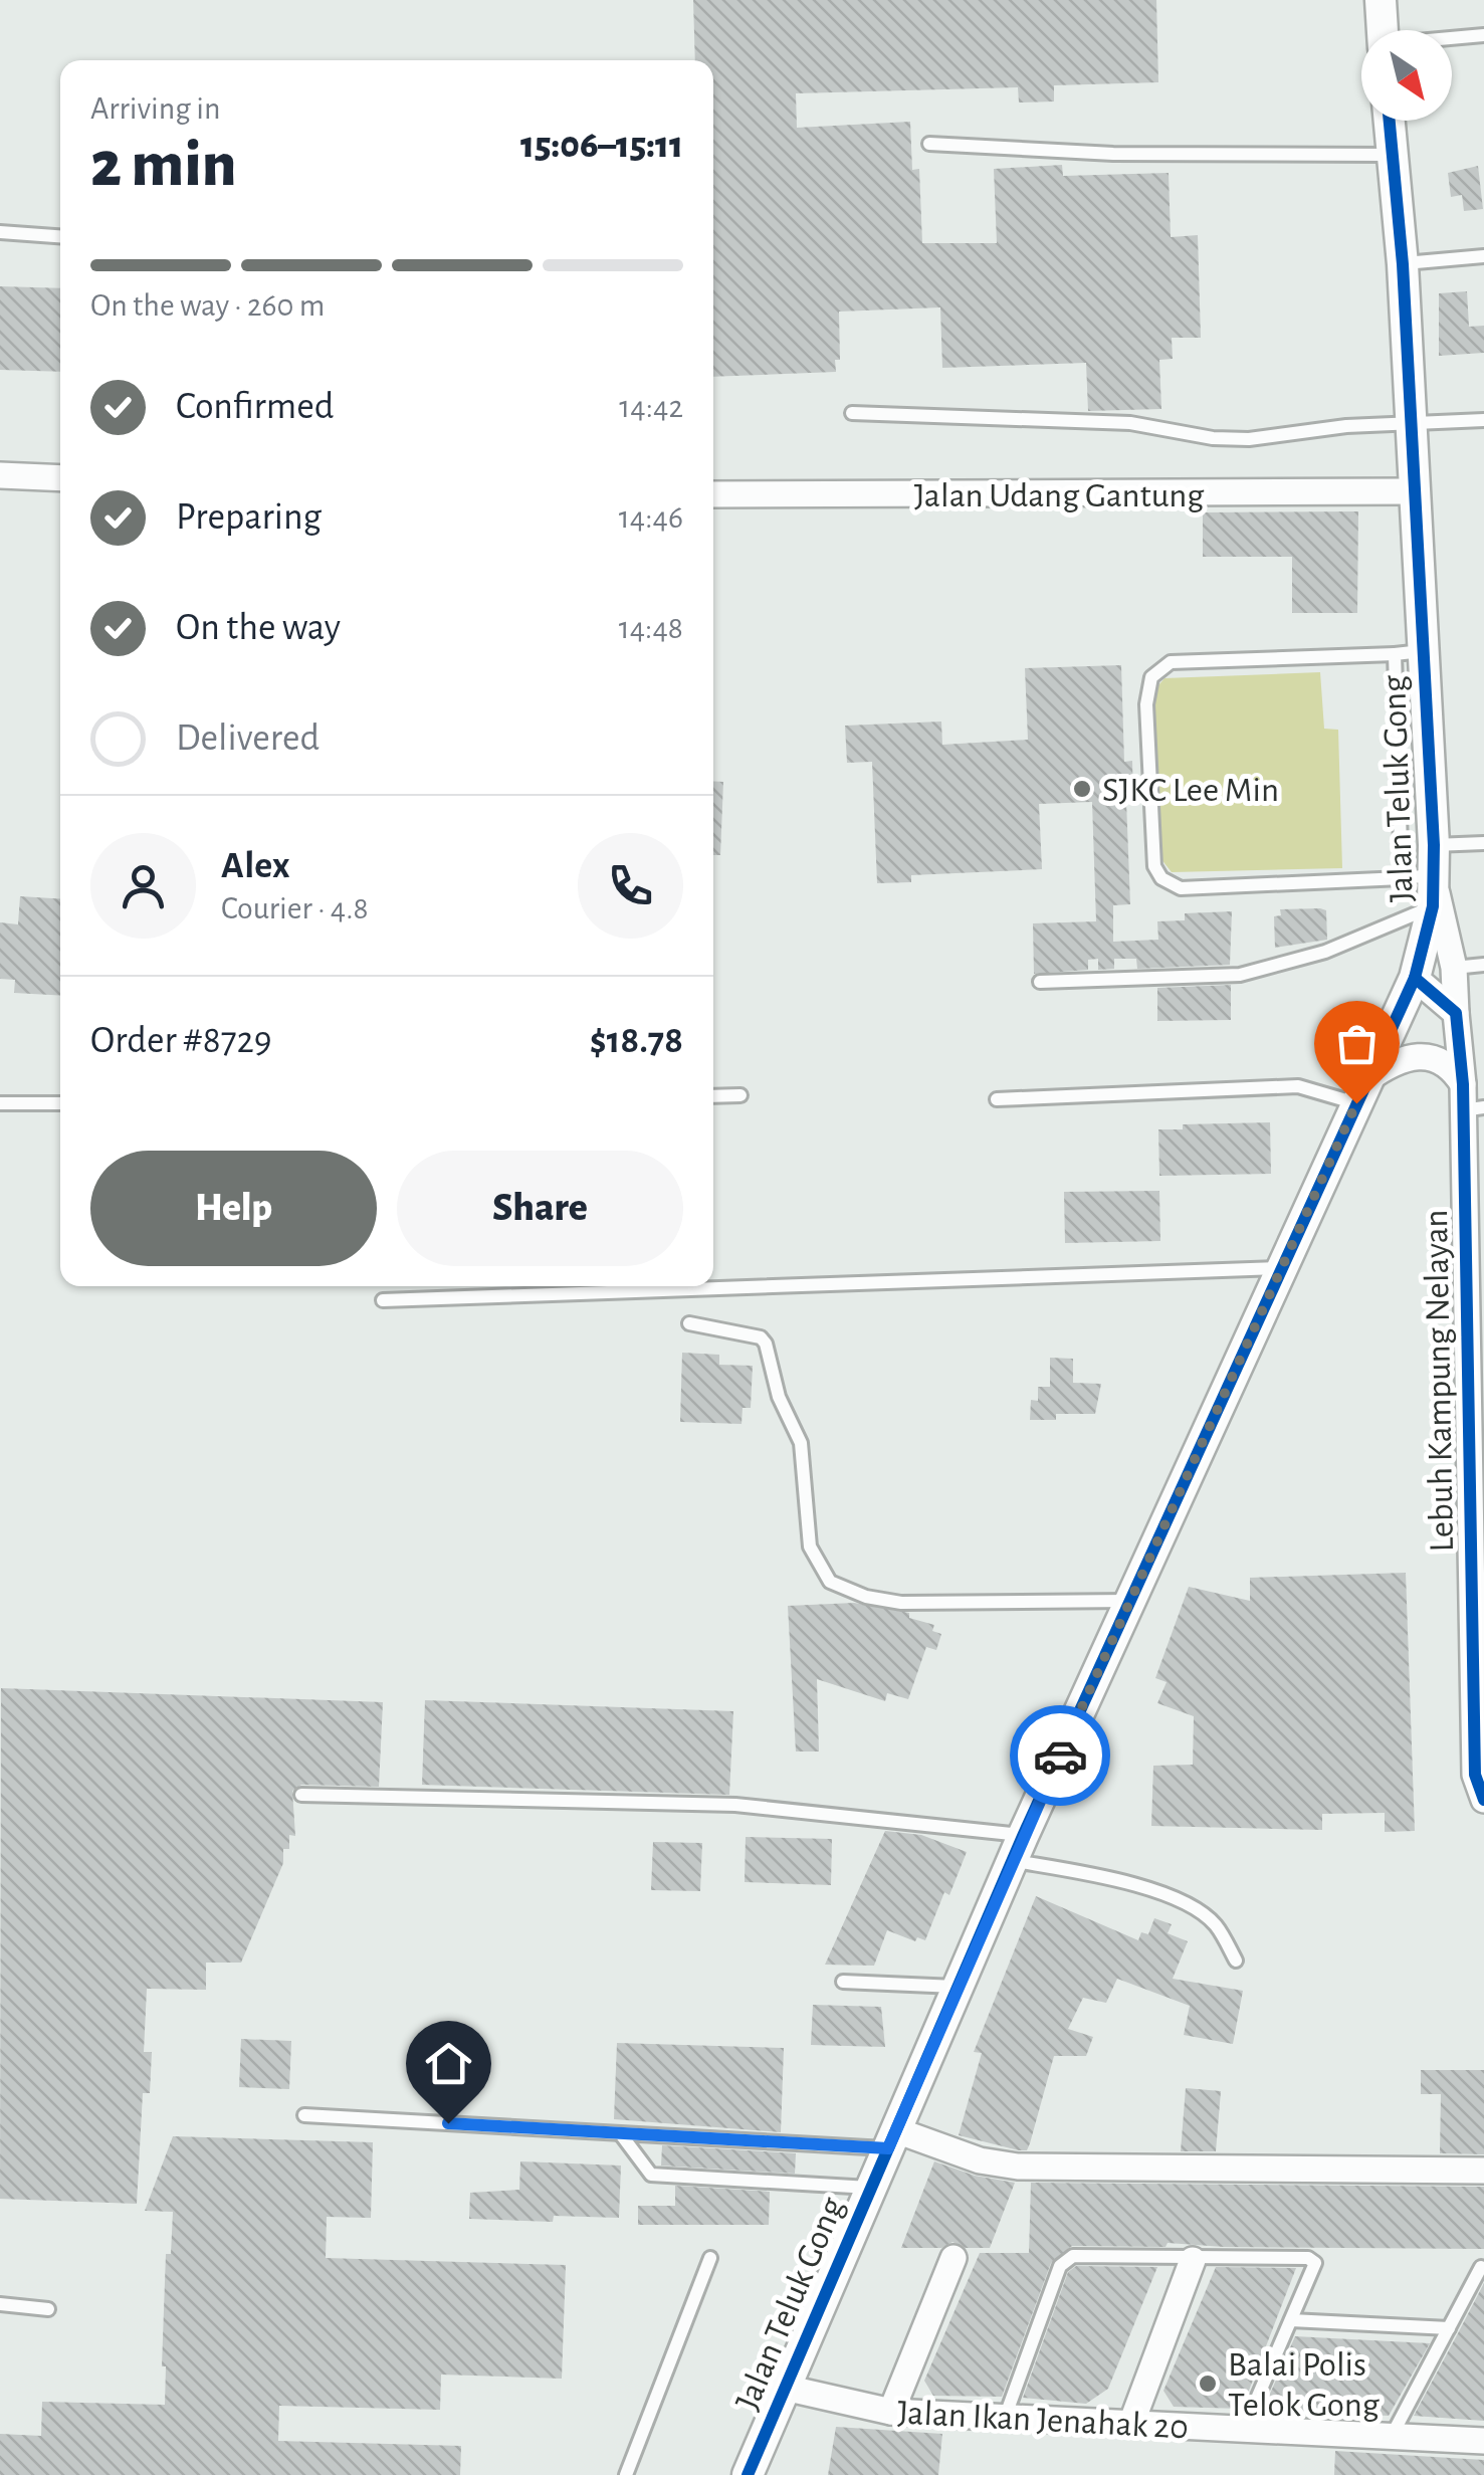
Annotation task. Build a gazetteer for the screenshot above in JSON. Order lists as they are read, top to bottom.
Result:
{
  "streets": {
    "street": [
      "Jalan Udang Gantung",
      "Jalan Teluk Gong",
      "Lebuh Kampung Nelayan",
      "Jalan Ikan Jenahak 20"
    ]
  },
  "crossings": [
    ["Jalan Udang Gantung", "Jalan Teluk Gong"],
    ["Jalan Teluk Gong", "Lebuh Kampung Nelayan"],
    ["Jalan Teluk Gong", "Jalan Ikan Jenahak 20"]
  ],
  "places": ["SJKC Lee Min", "Balai Polis Telok Gong"],
  "north": "bottom right",
  "page": {
    "heading": ["2 min", "Arriving in", "15:06–15:11"],
    "panel": [
      "Alex",
      "Courier · 4.8",
      "Order #8729",
      "$18.78"
    ],
    "bar": "On the way · 260 m",
    "list": [
      ["Confirmed", "14:42"],
      ["Preparing", "14:46"],
      ["On the way", "14:48"],
      "Delivered"
    ],
    "buttons": ["Help", "Share"]
  }
}
